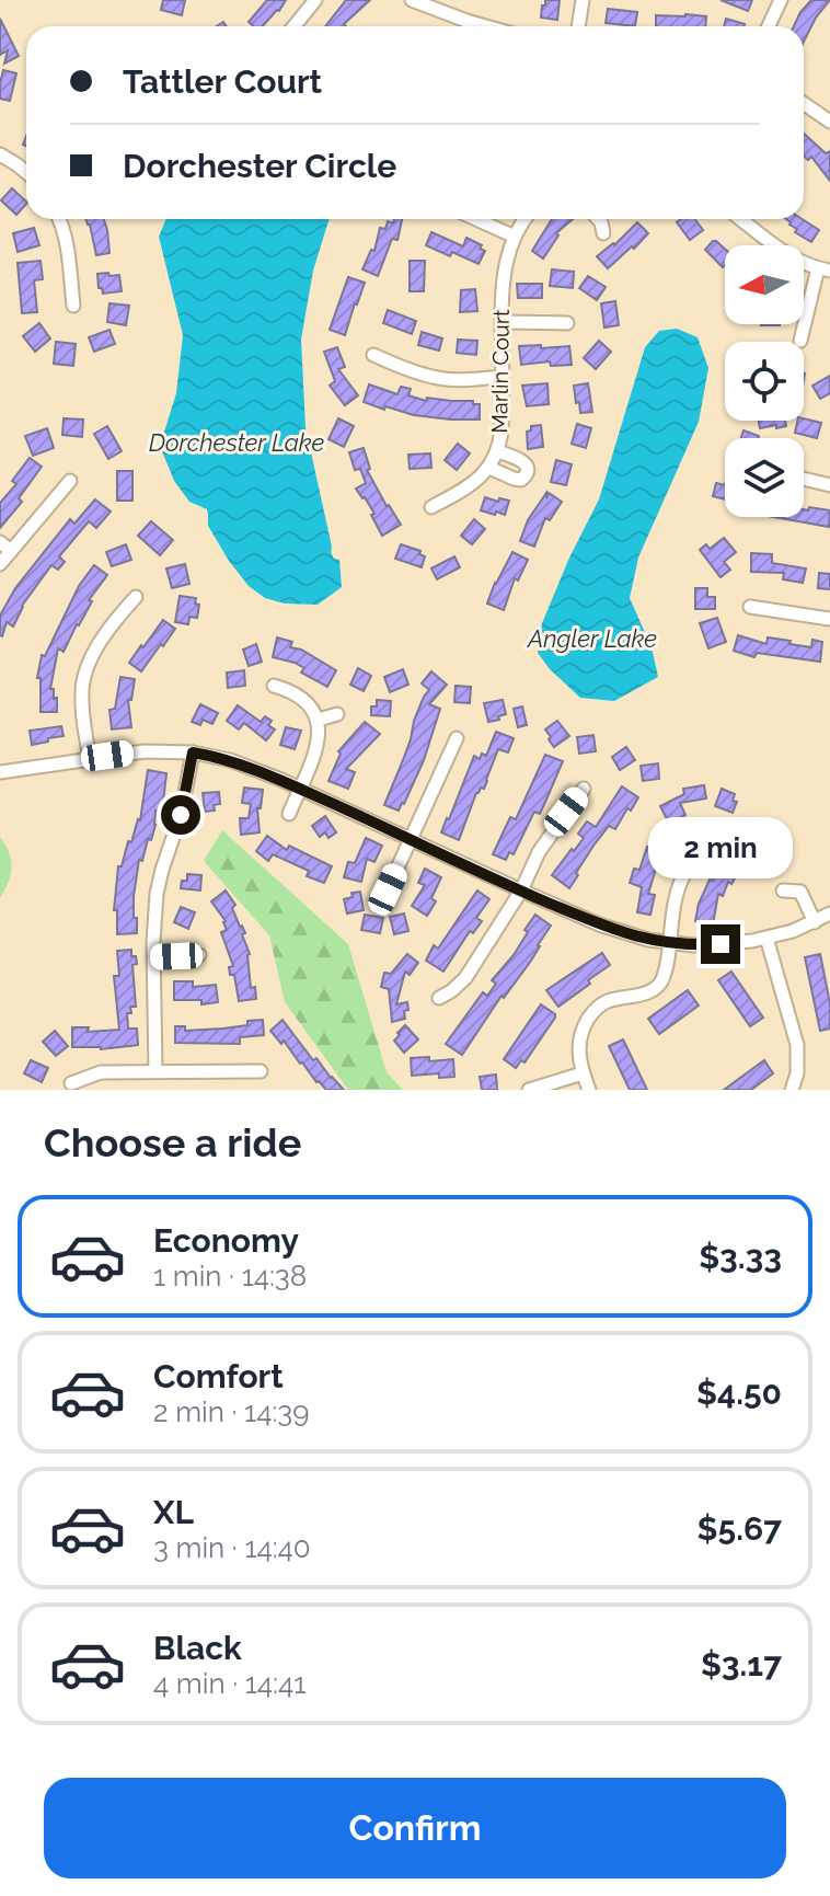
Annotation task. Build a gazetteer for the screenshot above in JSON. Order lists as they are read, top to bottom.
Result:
{
  "streets": {
    "street": ["Marlin Court"]
  },
  "water": ["Dorchester Lake", "Angler Lake"],
  "north": "left",
  "page": {
    "banner": ["Tattler Court", "Dorchester Circle"],
    "bubble": "2 min",
    "heading": "Choose a ride",
    "list": [
      {
        "name": "Economy",
        "note": "1 min · 14:38",
        "value": "$3.33"
      },
      {
        "name": "Comfort",
        "note": "2 min · 14:39",
        "value": "$4.50"
      },
      {
        "name": "XL",
        "note": "3 min · 14:40",
        "value": "$5.67"
      },
      {
        "name": "Black",
        "note": "4 min · 14:41",
        "value": "$3.17"
      }
    ],
    "buttons": "Confirm"
  }
}
